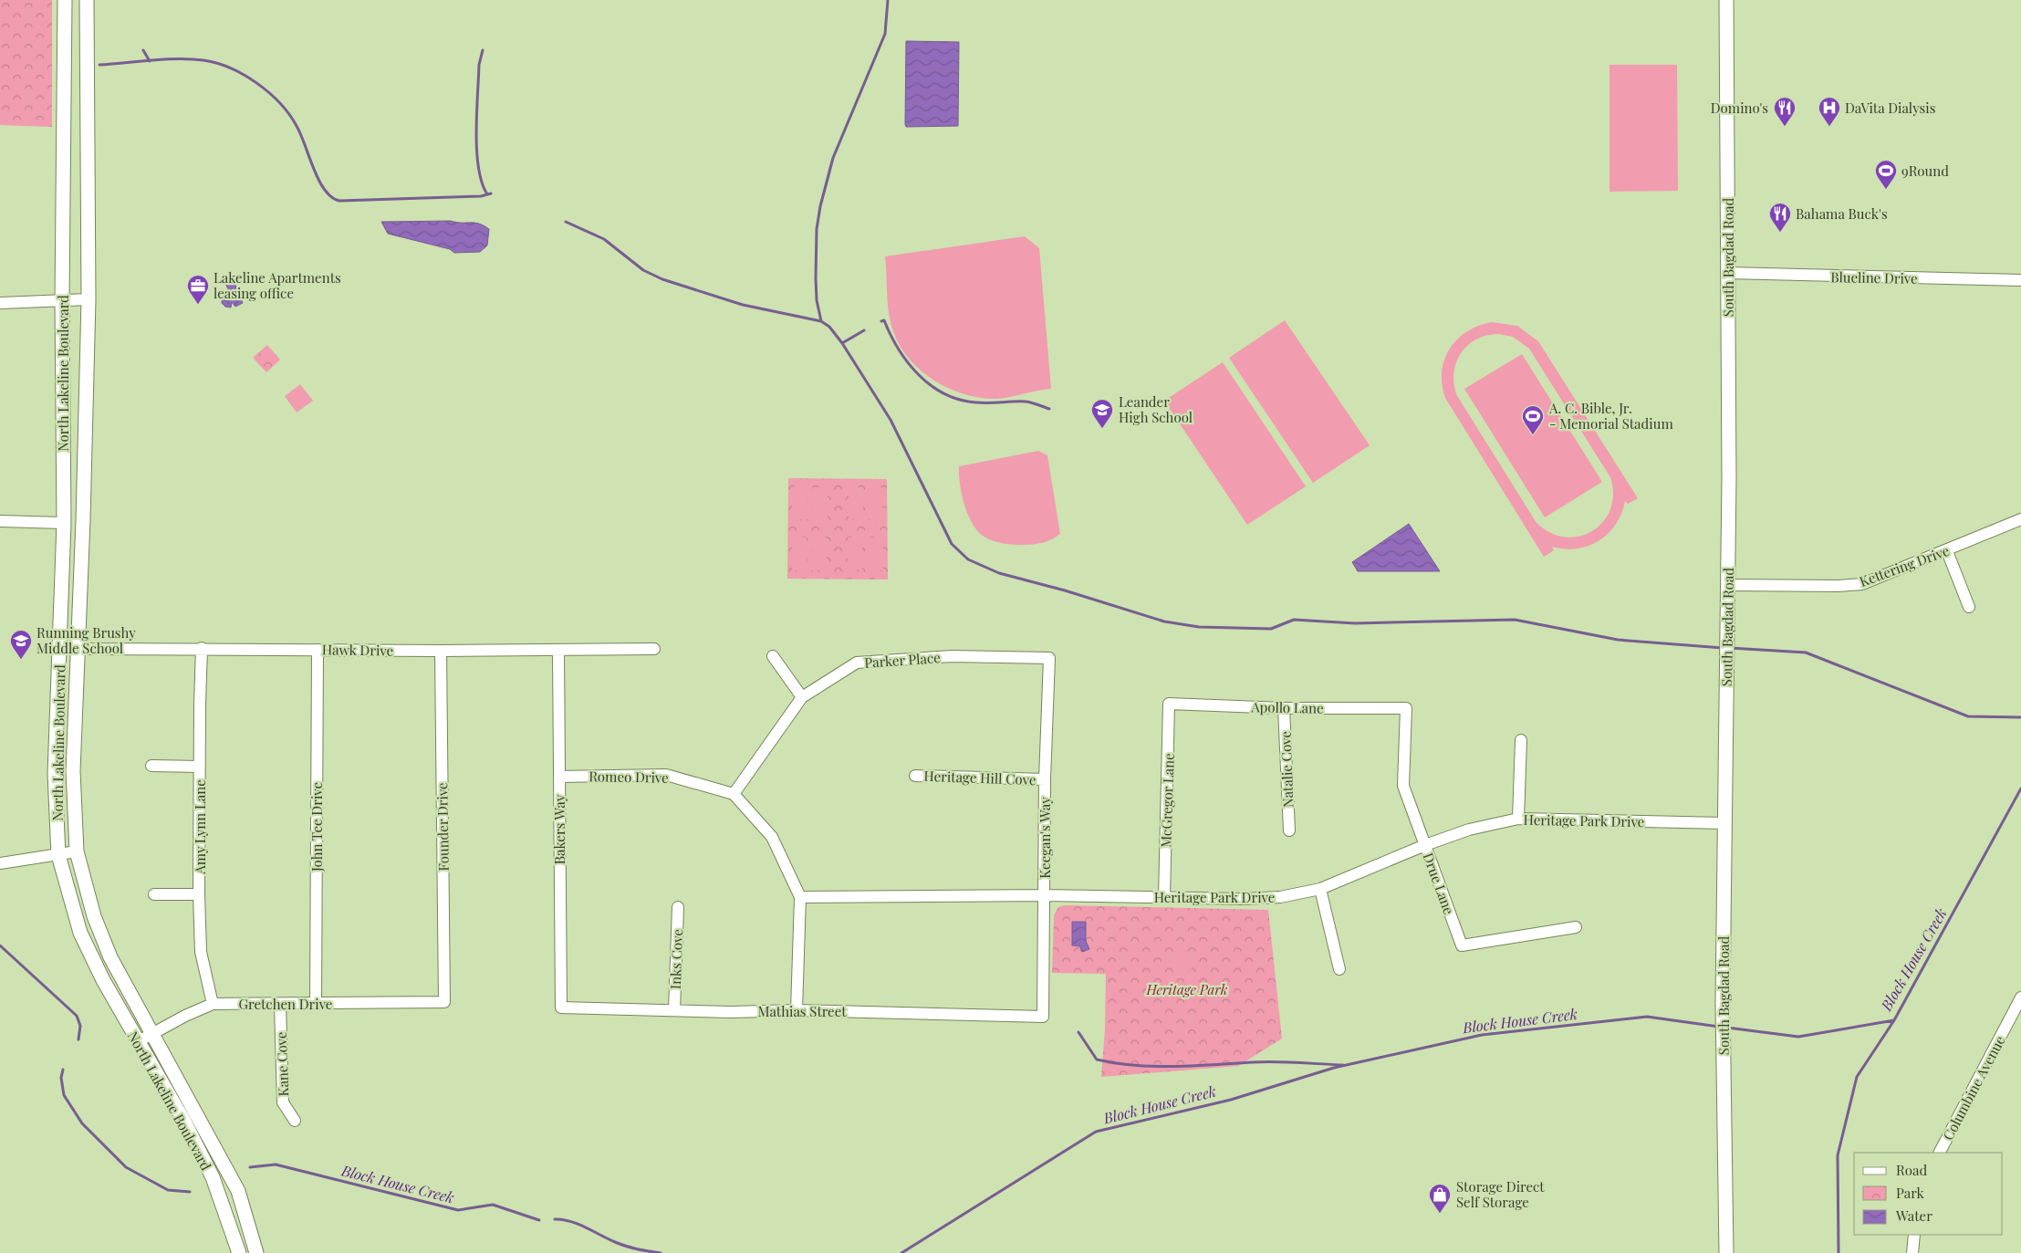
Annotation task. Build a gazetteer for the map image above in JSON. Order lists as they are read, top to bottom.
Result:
{
  "streets": {
    "main road": ["South Bagdad Road", "North Lakeline Boulevard"],
    "street": [
      "Blueline Drive",
      "Kettering Drive",
      "Hawk Drive",
      "Parker Place",
      "Apollo Lane",
      "Natalie Cove",
      "Romeo Drive",
      "Heritage Hill Cove",
      "McGregor Lane",
      "Heritage Park Drive",
      "Amy Lynn Lane",
      "John Tee Drive",
      "Founder Drive",
      "Bakers Way",
      "Keegan's Way",
      "Drue Lane",
      "Inks Cove",
      "Gretchen Drive",
      "Mathias Street",
      "Kane Cove",
      "Columbine Avenue"
    ]
  },
  "crossings": [
    ["South Bagdad Road", "Blueline Drive"],
    ["South Bagdad Road", "Kettering Drive"],
    ["South Bagdad Road", "Heritage Park Drive"],
    ["North Lakeline Boulevard", "Hawk Drive"],
    ["North Lakeline Boulevard", "Gretchen Drive"],
    ["Hawk Drive", "Amy Lynn Lane"],
    ["Hawk Drive", "John Tee Drive"],
    ["Hawk Drive", "Founder Drive"],
    ["Hawk Drive", "Bakers Way"],
    ["Parker Place", "Romeo Drive"],
    ["Parker Place", "Keegan's Way"],
    ["Apollo Lane", "Natalie Cove"],
    ["Apollo Lane", "McGregor Lane"],
    ["Apollo Lane", "Drue Lane"],
    ["Romeo Drive", "Bakers Way"],
    ["Heritage Hill Cove", "Keegan's Way"],
    ["McGregor Lane", "Heritage Park Drive"],
    ["Heritage Park Drive", "Keegan's Way"],
    ["Heritage Park Drive", "Drue Lane"],
    ["Amy Lynn Lane", "Gretchen Drive"],
    ["John Tee Drive", "Gretchen Drive"],
    ["Founder Drive", "Gretchen Drive"],
    ["Bakers Way", "Mathias Street"],
    ["Keegan's Way", "Mathias Street"],
    ["Inks Cove", "Mathias Street"],
    ["Gretchen Drive", "Kane Cove"]
  ],
  "water": ["Block House Creek"],
  "parks": ["Heritage Park"],
  "places": {
    "restaurant": ["Domino's", "Bahama Buck's"],
    "hospital": ["DaVita Dialysis"],
    "sports": ["9Round", "A. C. Bible, Jr. - Memorial Stadium"],
    "office": ["Lakeline Apartments leasing office"],
    "school or university": ["Leander High School", "Running Brushy Middle School"],
    "shop": ["Storage Direct Self Storage"]
  },
  "legend": ["Road", "Park", "Water"]
}
